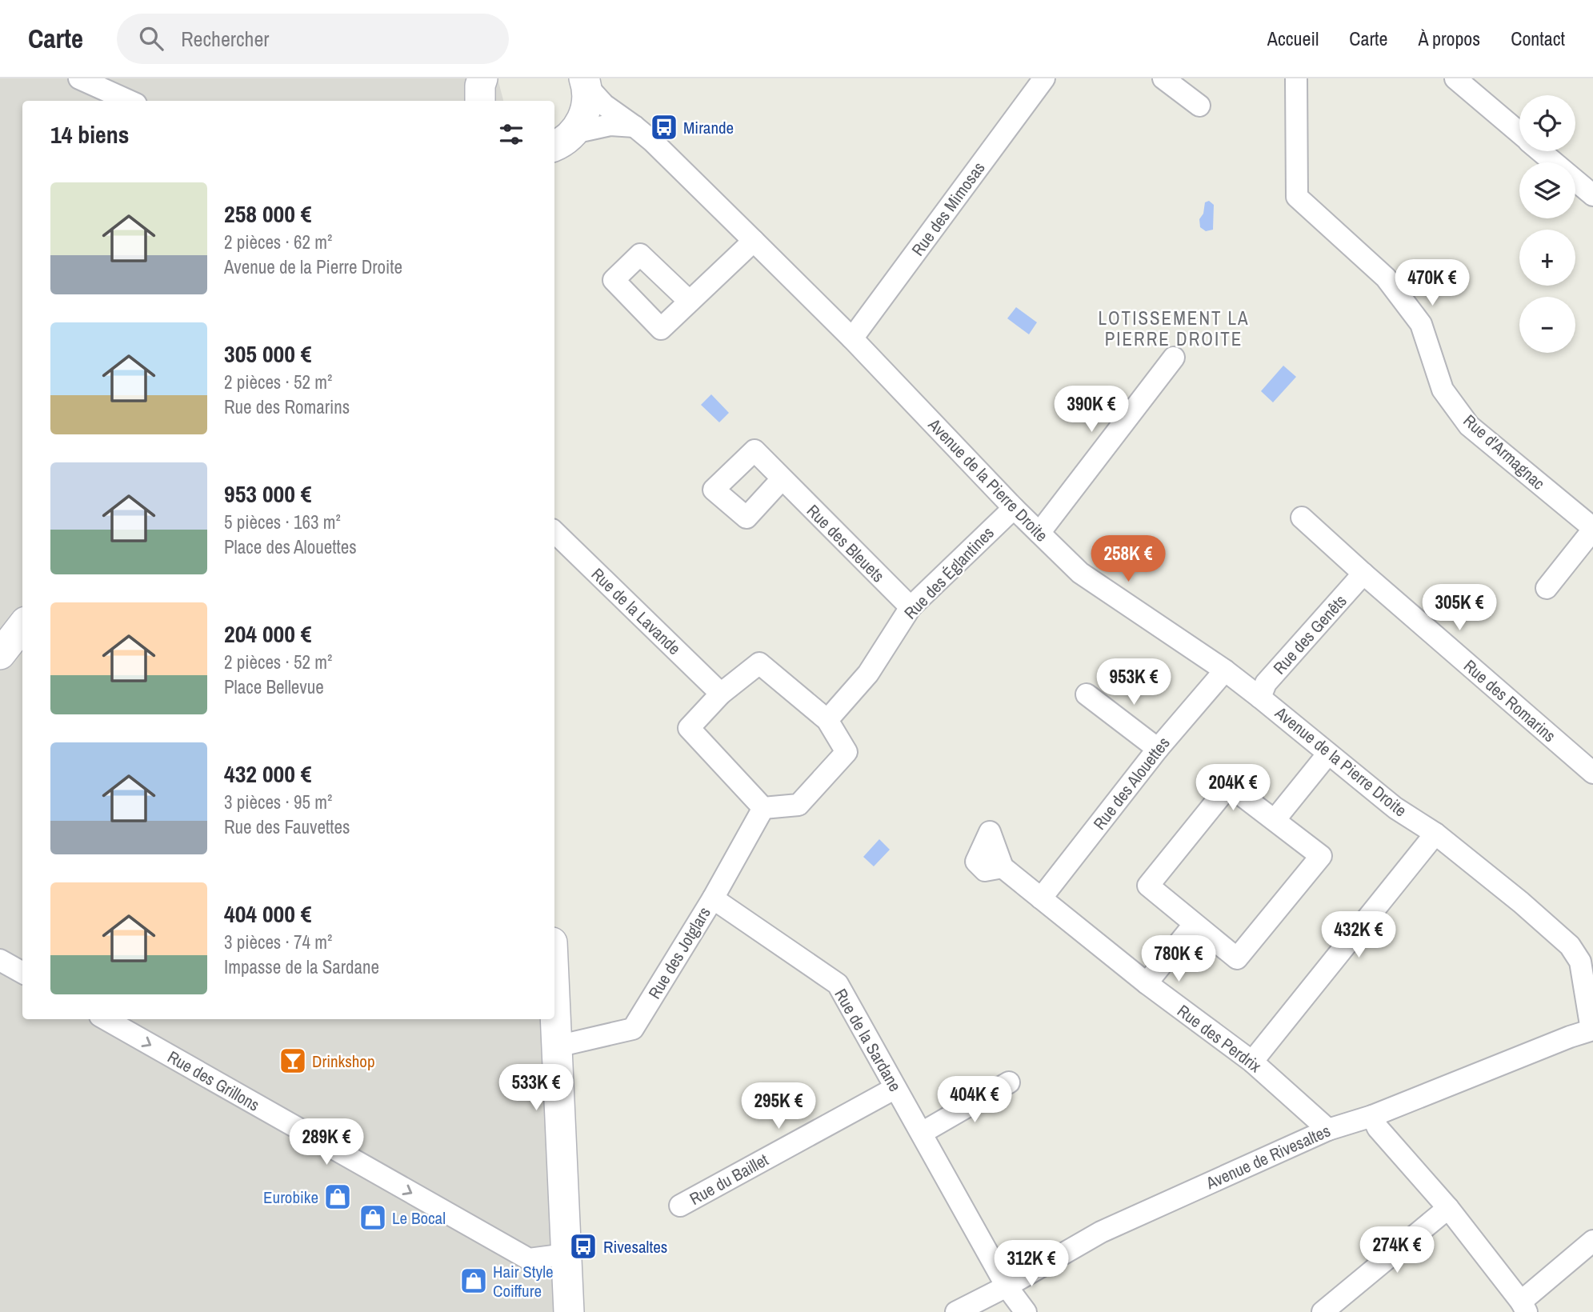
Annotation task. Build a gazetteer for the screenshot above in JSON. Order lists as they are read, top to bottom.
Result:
{
  "streets": {
    "street": [
      "Rue des Mimosas",
      "Rue d'Armagnac",
      "Avenue de la Pierre Droite",
      "Rue des Bleuets",
      "Rue des Églantines",
      "Rue de la Lavande",
      "Rue des Genêts",
      "Rue des Romarins",
      "Rue des Alouettes",
      "Rue des Jotglars",
      "Rue des Perdrix",
      "Rue de la Sardane",
      "Rue des Grillons",
      "Avenue de Rivesaltes",
      "Rue du Baillet"
    ]
  },
  "crossings": [
    ["Rue des Mimosas", "Avenue de la Pierre Droite"],
    ["Avenue de la Pierre Droite", "Rue des Églantines"],
    ["Avenue de la Pierre Droite", "Rue des Genêts"],
    ["Avenue de la Pierre Droite", "Rue des Alouettes"],
    ["Avenue de la Pierre Droite", "Avenue de Rivesaltes"],
    ["Rue des Bleuets", "Rue des Églantines"],
    ["Rue des Genêts", "Rue des Romarins"],
    ["Rue des Alouettes", "Rue des Perdrix"],
    ["Rue des Jotglars", "Rue de la Sardane"],
    ["Rue des Perdrix", "Avenue de Rivesaltes"],
    ["Rue de la Sardane", "Avenue de Rivesaltes"],
    ["Rue de la Sardane", "Rue du Baillet"]
  ],
  "one_way": ["Rue des Grillons"],
  "districts": ["LOTISSEMENT LA PIERRE DROITE"],
  "places": {
    "bus stop": ["Mirande", "Rivesaltes"],
    "bar": ["Drinkshop"],
    "shop": ["Eurobike", "Le Bocal", "Hair Style Coiffure"]
  },
  "page": {
    "header": "Carte",
    "search": "Rechercher",
    "nav": [
      "Accueil",
      "Carte",
      "À propos",
      "Contact"
    ],
    "map_buttons": ["+", "−"],
    "heading": "14 biens",
    "list": [
      {
        "name": "258 000 €",
        "note": "2 pièces · 62 m² · Avenue de la Pierre Droite"
      },
      {
        "name": "305 000 €",
        "note": "2 pièces · 52 m² · Rue des Romarins"
      },
      {
        "name": "953 000 €",
        "note": "5 pièces · 163 m² · Place des Alouettes"
      },
      {
        "name": "204 000 €",
        "note": "2 pièces · 52 m² · Place Bellevue"
      },
      {
        "name": "432 000 €",
        "note": "3 pièces · 95 m² · Rue des Fauvettes"
      },
      {
        "name": "404 000 €",
        "note": "3 pièces · 74 m² · Impasse de la Sardane"
      }
    ],
    "price": [
      "470K €",
      "390K €",
      "258K €",
      "305K €",
      "953K €",
      "204K €",
      "432K €",
      "780K €",
      "533K €",
      "404K €",
      "295K €",
      "289K €",
      "274K €",
      "312K €"
    ]
  }
}
